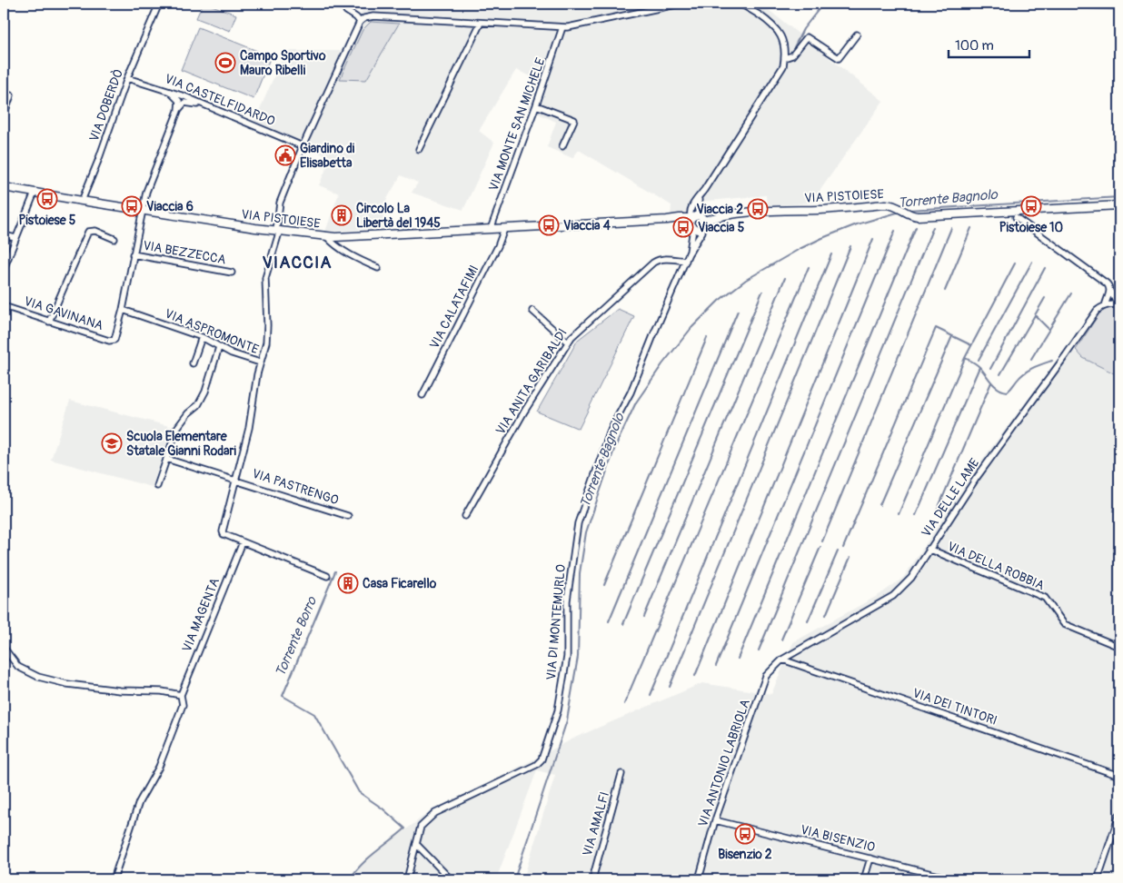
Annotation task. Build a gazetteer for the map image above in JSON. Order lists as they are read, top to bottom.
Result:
{
  "streets": {
    "main road": ["VIA PISTOIESE"],
    "street": [
      "VIA CASTELFIDARDO",
      "VIA DOBERDÒ",
      "VIA MONTE SAN MICHELE",
      "VIA BEZZECCA",
      "VIA CALATAFIMI",
      "VIA GAVINANA",
      "VIA ASPROMONTE",
      "VIA ANITA GARIBALDI",
      "VIA PASTRENGO",
      "VIA DELLE LAME",
      "VIA DELLA ROBBIA",
      "VIA MAGENTA",
      "VIA DI MONTEMURLO",
      "VIA DEI TINTORI",
      "VIA ANTONIO LABRIOLA",
      "VIA AMALFI",
      "VIA BISENZIO"
    ]
  },
  "crossings": [
    ["VIA CASTELFIDARDO", "VIA DOBERDÒ"],
    ["VIA DOBERDÒ", "VIA PISTOIESE"],
    ["VIA MONTE SAN MICHELE", "VIA PISTOIESE"],
    ["VIA PISTOIESE", "VIA CALATAFIMI"],
    ["VIA PISTOIESE", "VIA DI MONTEMURLO"],
    ["VIA GAVINANA", "VIA ASPROMONTE"],
    ["VIA ANITA GARIBALDI", "VIA DI MONTEMURLO"],
    ["VIA DELLE LAME", "VIA DELLA ROBBIA"],
    ["VIA DELLE LAME", "VIA DEI TINTORI"],
    ["VIA DELLE LAME", "VIA ANTONIO LABRIOLA"],
    ["VIA DEI TINTORI", "VIA ANTONIO LABRIOLA"],
    ["VIA ANTONIO LABRIOLA", "VIA BISENZIO"]
  ],
  "districts": ["VIACCIA"],
  "water": ["Torrente Bagnolo", "Torrente Borro"],
  "places": {
    "sports": ["Campo Sportivo Mauro Ribelli"],
    "public building": ["Giardino di Elisabetta"],
    "bus stop": [
      "Pistoiese 5",
      "Viaccia 6",
      "Pistoiese 10",
      "Viaccia 2",
      "Viaccia 4",
      "Viaccia 5",
      "Bisenzio 2"
    ],
    "building": ["Circolo La Libertà del 1945", "Casa Ficarello"],
    "school or university": ["Scuola Elementare Statale Gianni Rodari"]
  },
  "scale_bar": "100 m"
}
